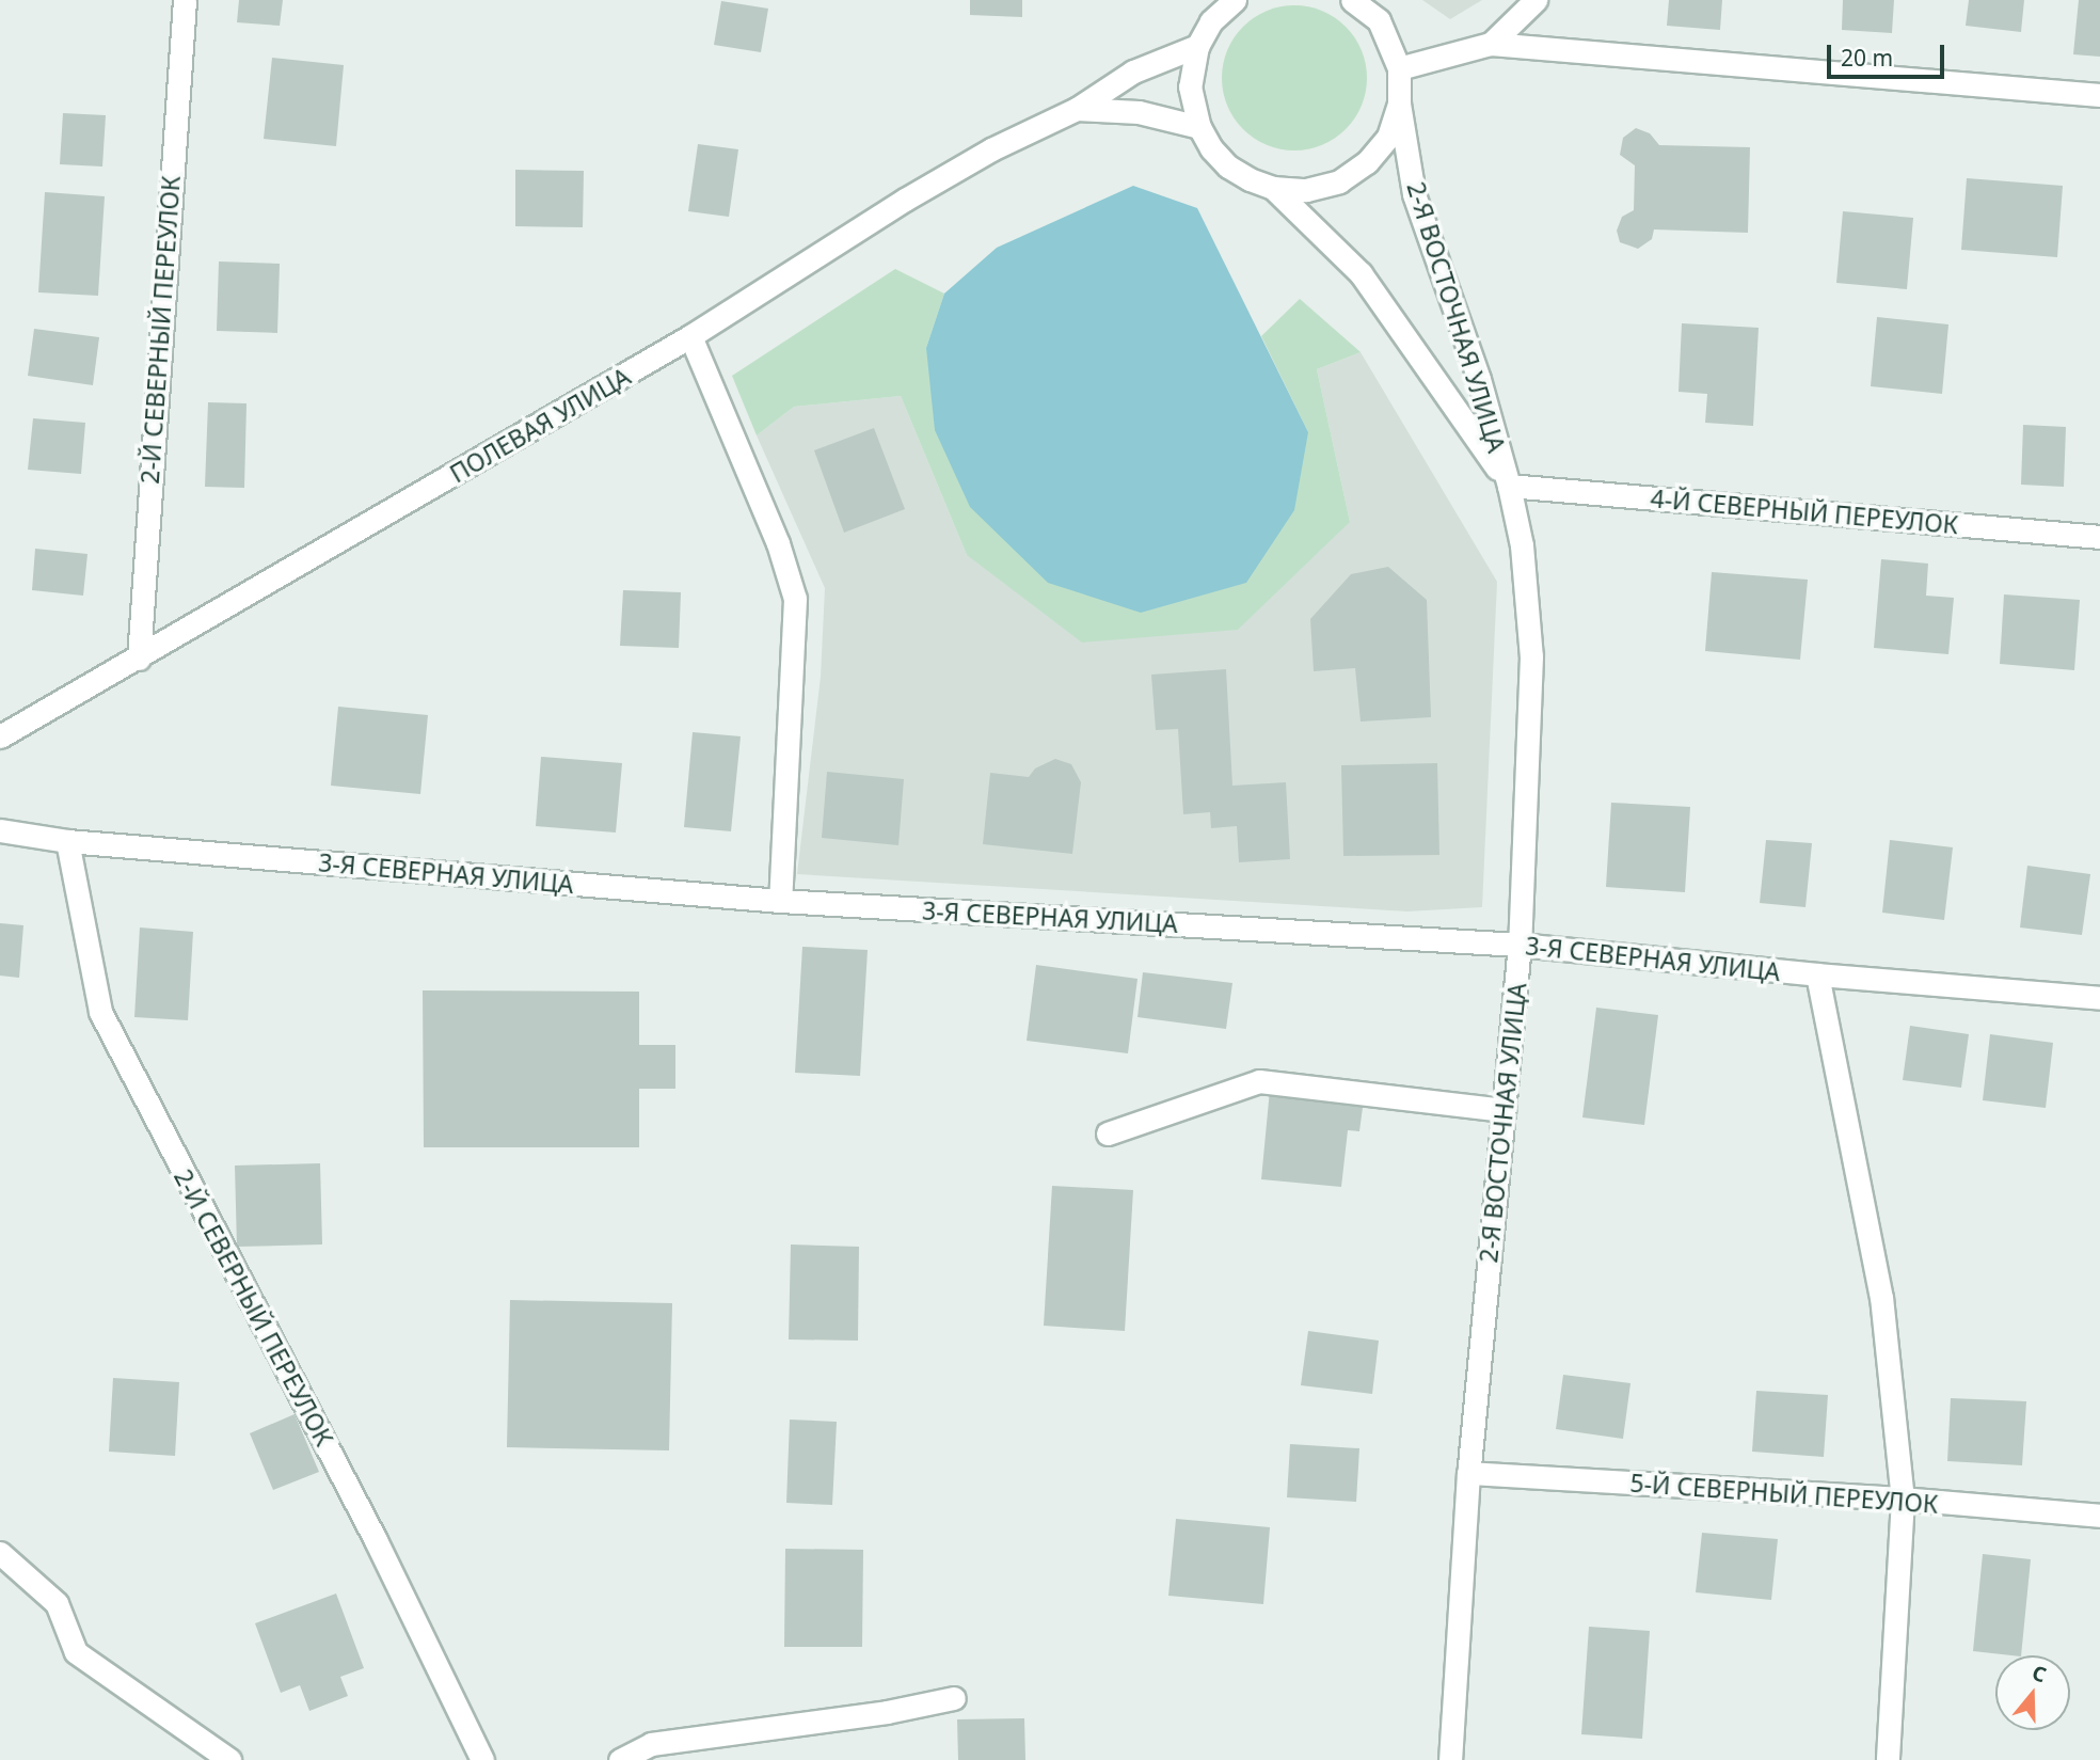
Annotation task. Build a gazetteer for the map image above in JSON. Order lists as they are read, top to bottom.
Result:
{
  "streets": {
    "street": [
      "2-Я ВОСТОЧНАЯ УЛИЦА",
      "2-Й СЕВЕРНЫЙ ПЕРЕУЛОК",
      "ПОЛЕВАЯ УЛИЦА",
      "4-Й СЕВЕРНЫЙ ПЕРЕУЛОК",
      "3-Я СЕВЕРНАЯ УЛИЦА",
      "5-Й СЕВЕРНЫЙ ПЕРЕУЛОК"
    ]
  },
  "crossings": [
    ["2-Я ВОСТОЧНАЯ УЛИЦА", "4-Й СЕВЕРНЫЙ ПЕРЕУЛОК"],
    ["2-Я ВОСТОЧНАЯ УЛИЦА", "3-Я СЕВЕРНАЯ УЛИЦА"],
    ["2-Я ВОСТОЧНАЯ УЛИЦА", "5-Й СЕВЕРНЫЙ ПЕРЕУЛОК"],
    ["2-Й СЕВЕРНЫЙ ПЕРЕУЛОК", "ПОЛЕВАЯ УЛИЦА"],
    ["2-Й СЕВЕРНЫЙ ПЕРЕУЛОК", "3-Я СЕВЕРНАЯ УЛИЦА"]
  ],
  "scale_bar": "20 m",
  "north": "top"
}
